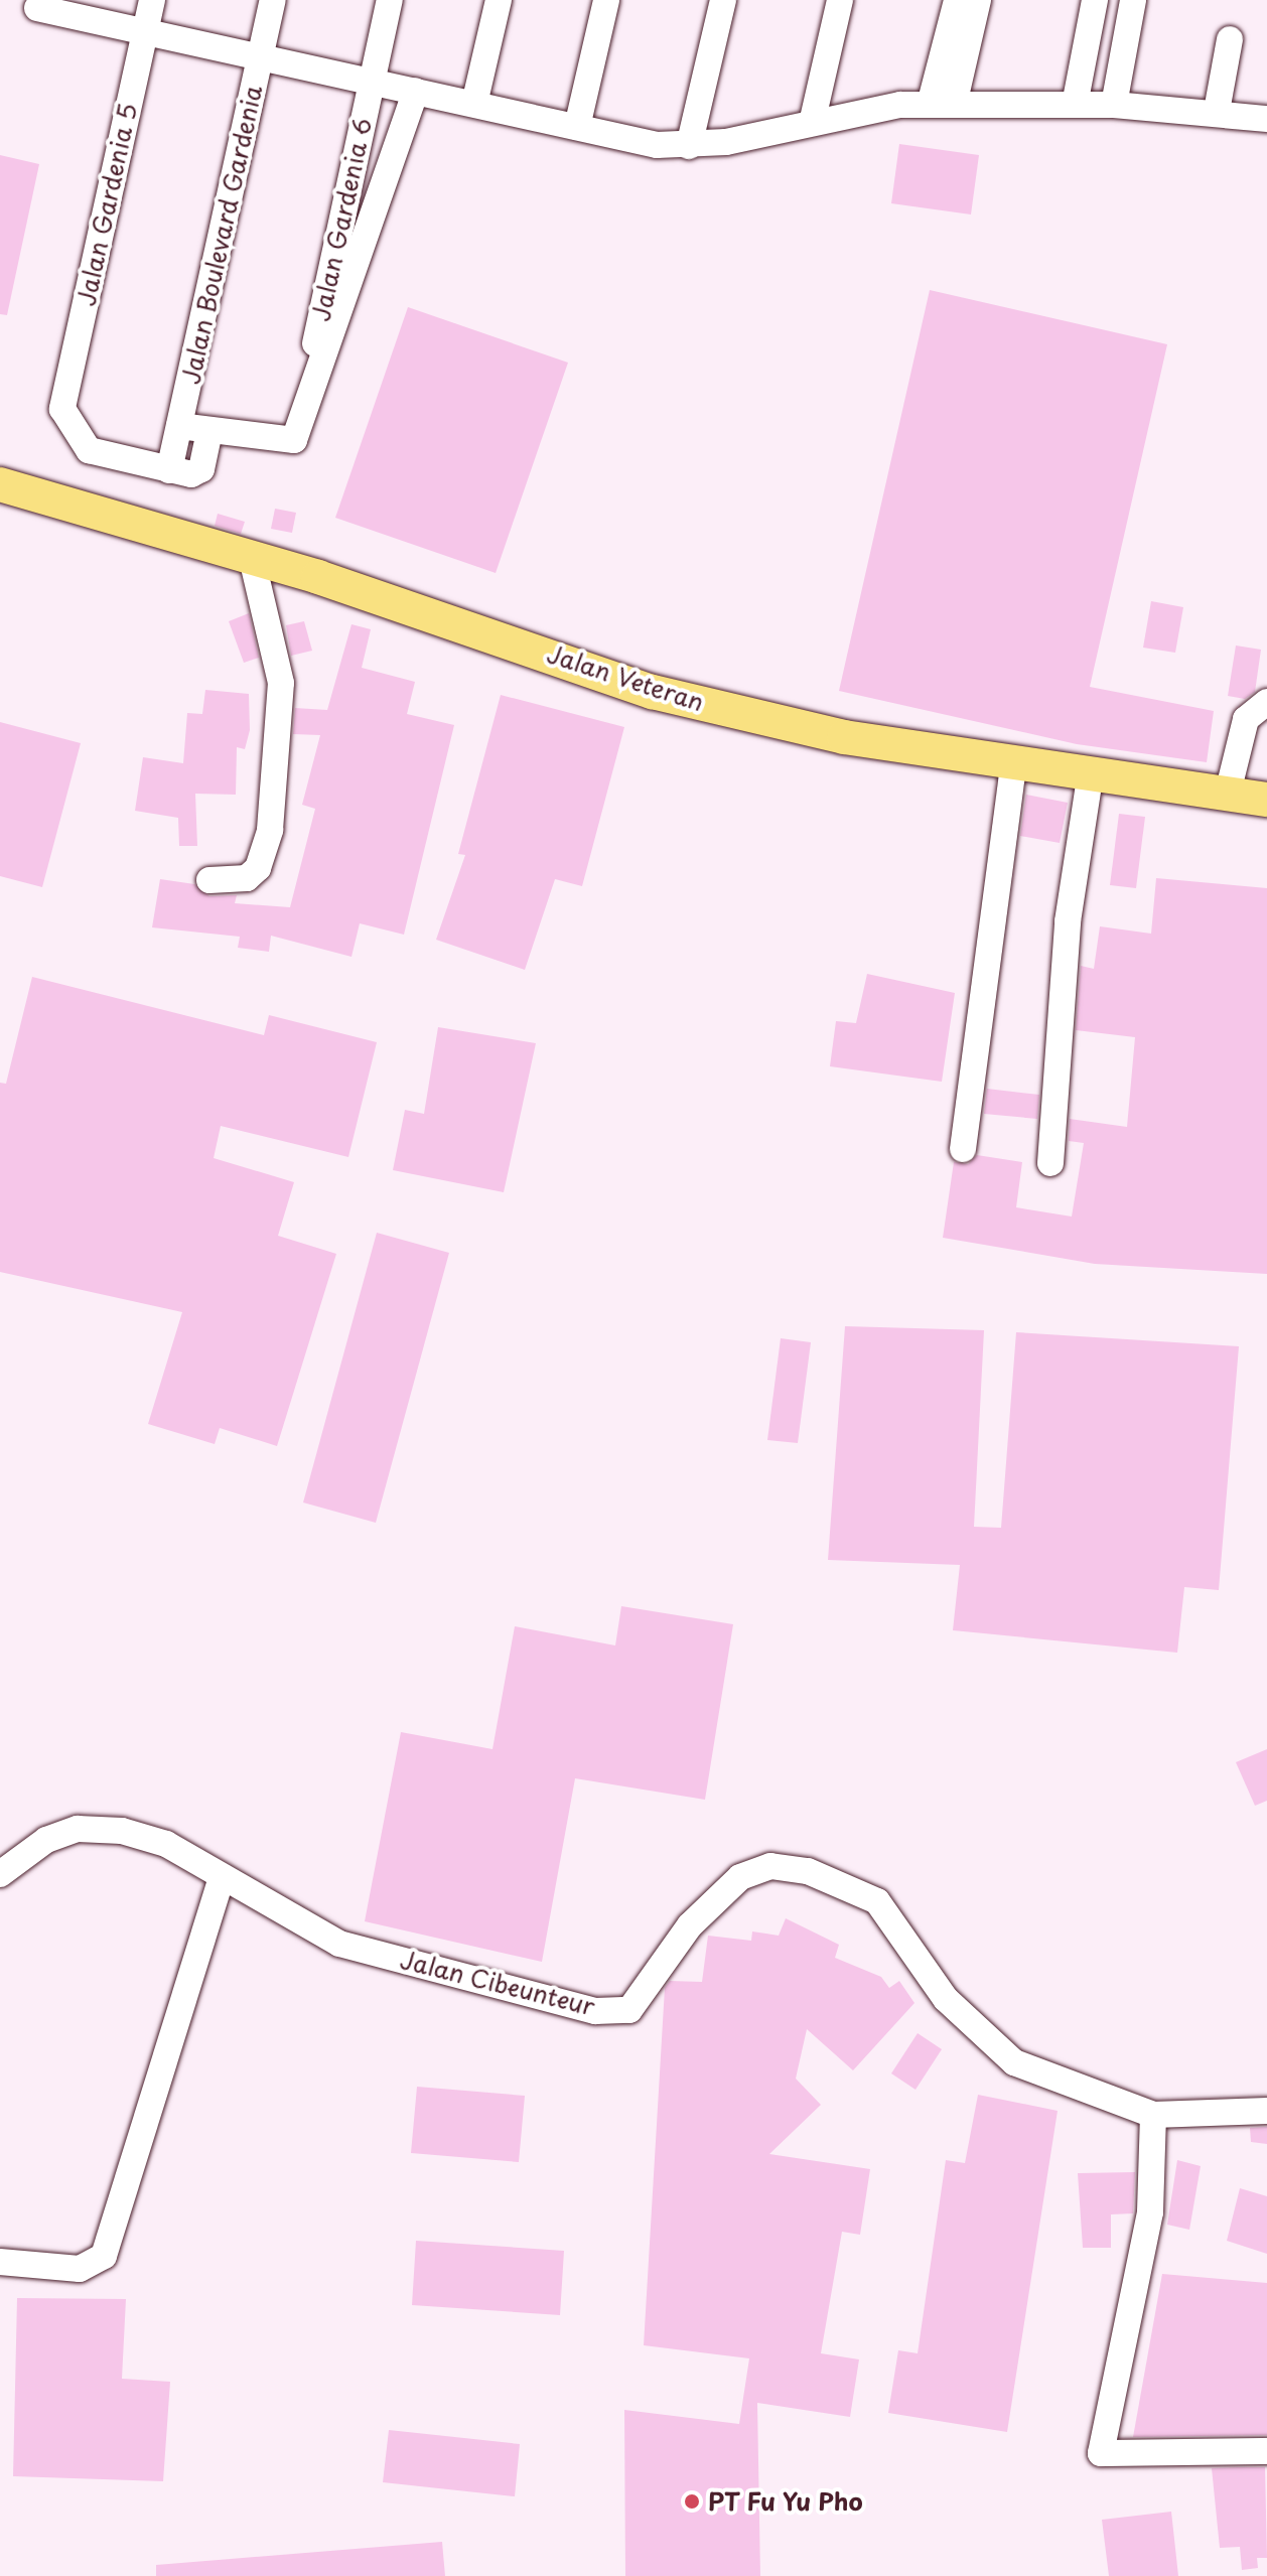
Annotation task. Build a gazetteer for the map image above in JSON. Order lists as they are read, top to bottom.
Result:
{
  "streets": {
    "main road": ["Jalan Veteran"],
    "street": [
      "Jalan Gardenia 5",
      "Jalan Gardenia 6",
      "Jalan Boulevard Gardenia",
      "Jalan Cibeunteur"
    ]
  },
  "crossings": [
    ["Jalan Gardenia 5", "Jalan Boulevard Gardenia"]
  ],
  "places": ["PT Fu Yu Pho"]
}
